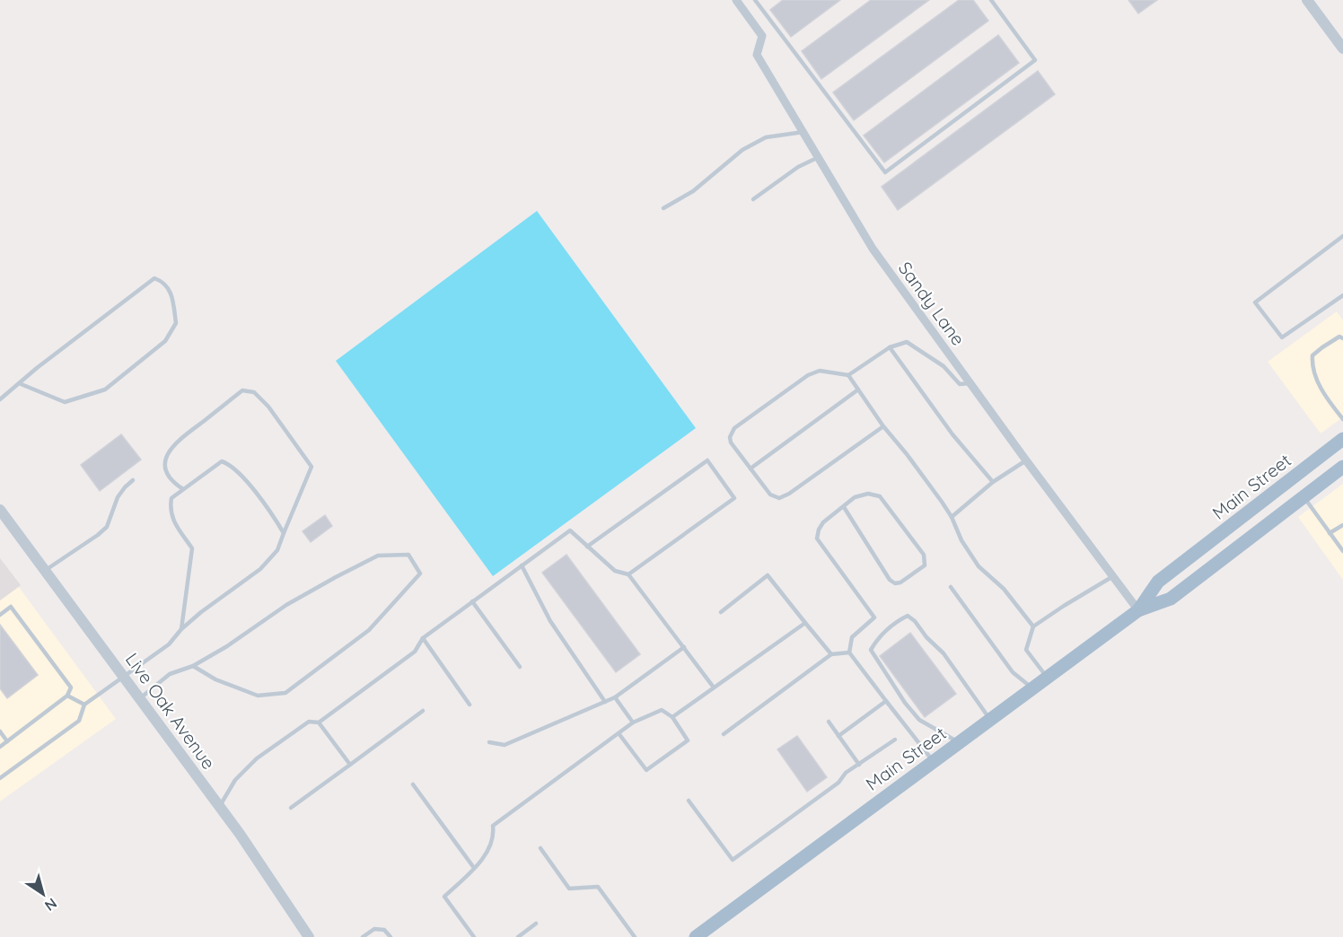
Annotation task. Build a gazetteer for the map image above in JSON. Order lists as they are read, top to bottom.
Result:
{
  "streets": {
    "main road": ["Main Street"],
    "street": ["Sandy Lane", "Live Oak Avenue"]
  },
  "crossings": [
    ["Sandy Lane", "Main Street"]
  ],
  "north": "bottom right"
}
